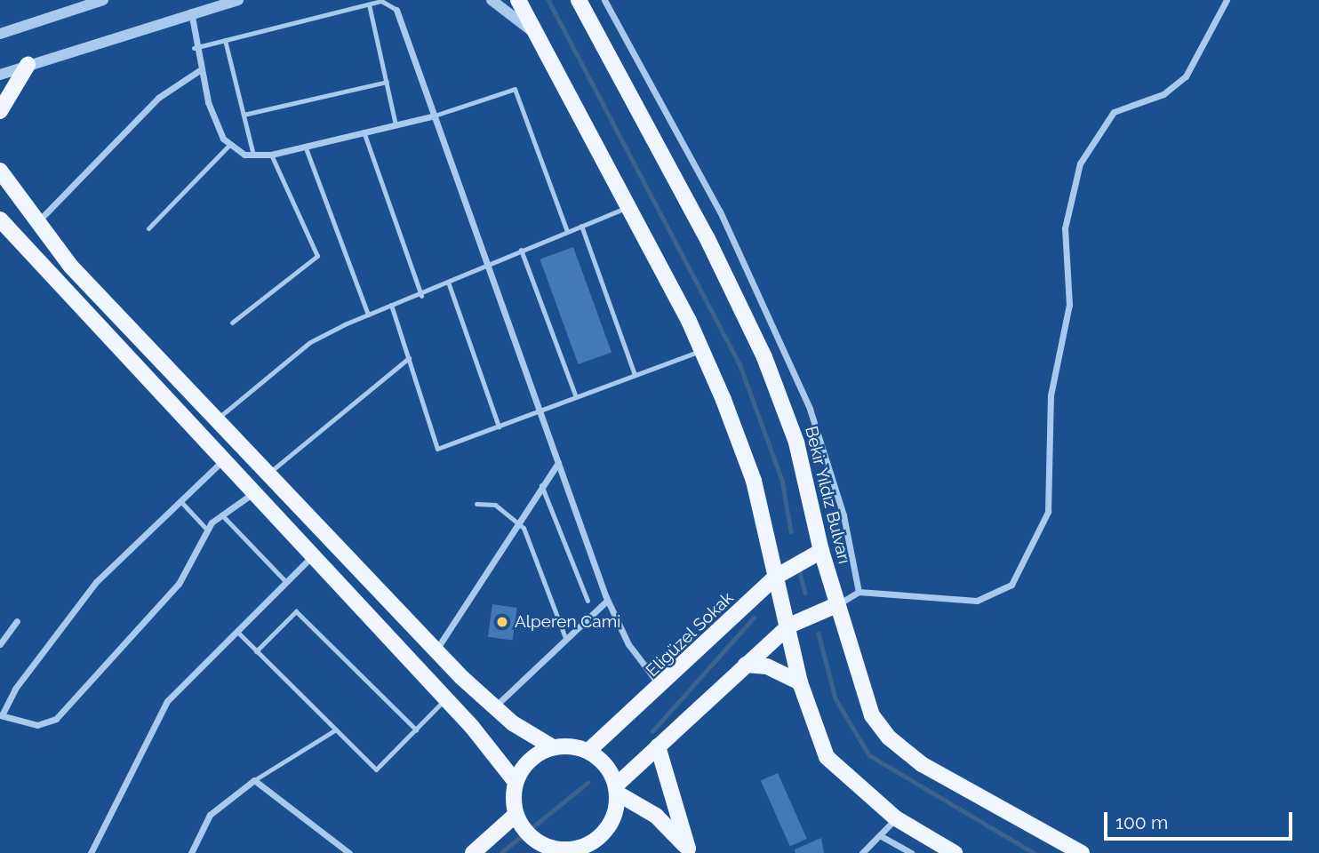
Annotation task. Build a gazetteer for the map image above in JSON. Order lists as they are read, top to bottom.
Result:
{
  "streets": {
    "main road": ["Bekir Yıldız Bulvarı", "Eligüzel Sokak"]
  },
  "crossings": [
    ["Bekir Yıldız Bulvarı", "Eligüzel Sokak"]
  ],
  "places": ["Alperen Cami"],
  "scale_bar": "100 m"
}
